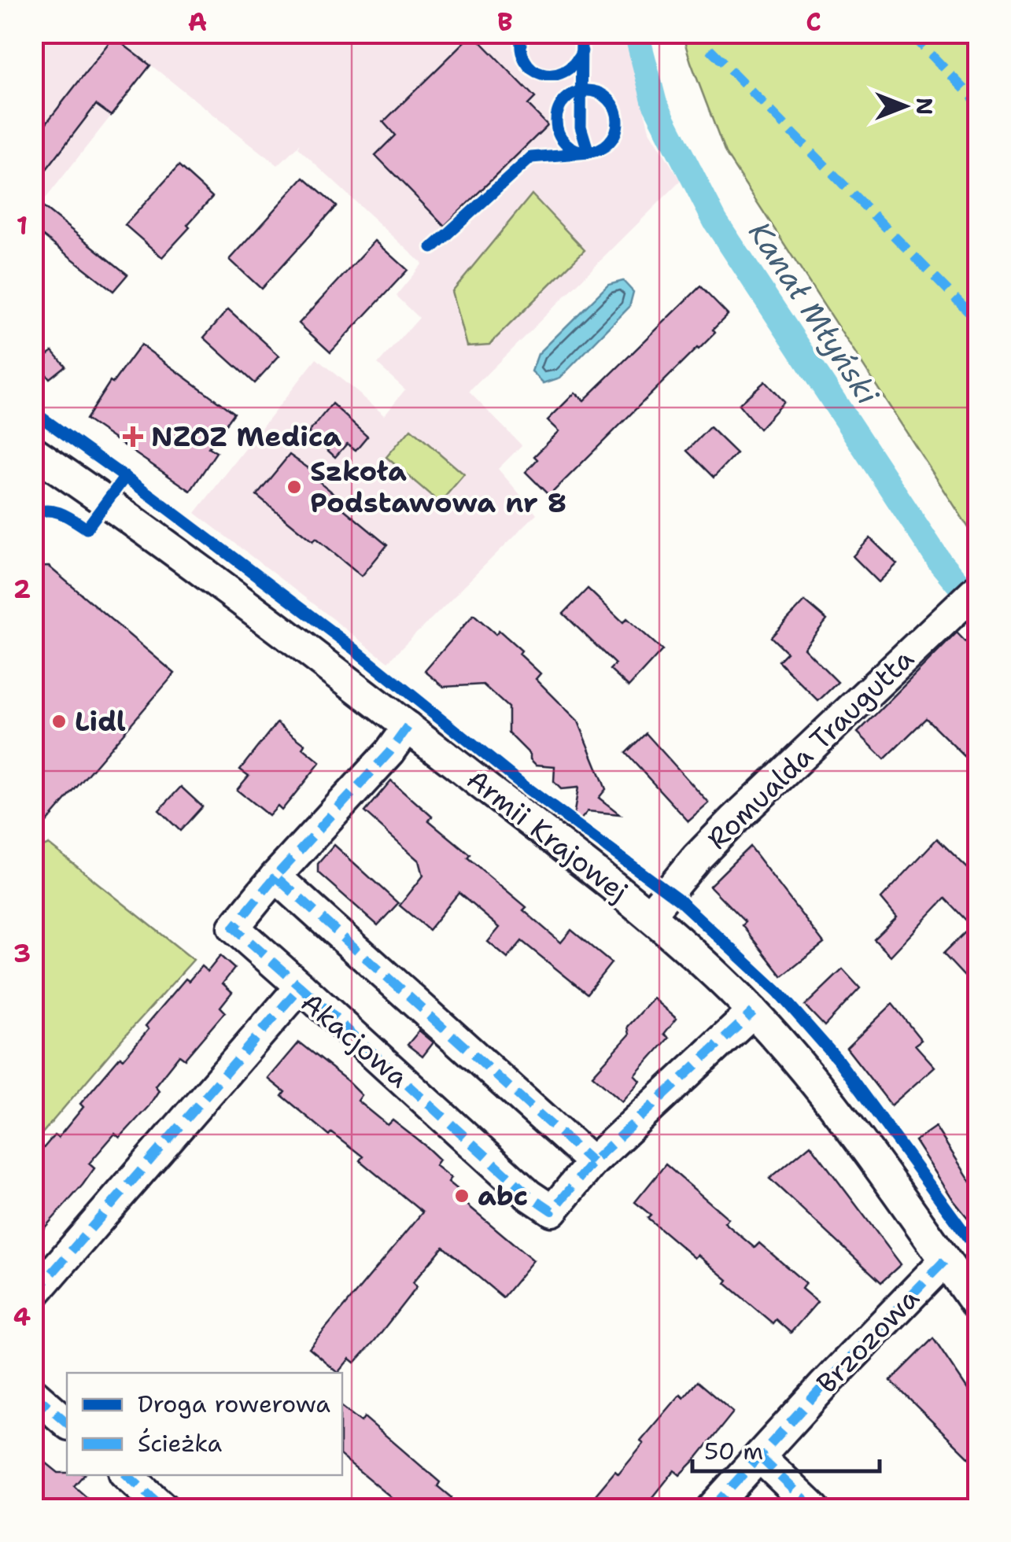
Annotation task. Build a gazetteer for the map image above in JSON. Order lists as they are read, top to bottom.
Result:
{
  "streets": {
    "street": [
      "Romualda Traugutta",
      "Armii Krajowej",
      "Akacjowa",
      "Brzozowa"
    ]
  },
  "crossings": [
    ["Romualda Traugutta", "Armii Krajowej"],
    ["Armii Krajowej", "Akacjowa"],
    ["Armii Krajowej", "Brzozowa"]
  ],
  "water": ["Kanał Młyński"],
  "places": {
    "health": ["NZOZ Medica"],
    "other": ["Szkoła Podstawowa nr 8", "Lidl", "abc"]
  },
  "legend": ["Droga rowerowa", "Ścieżka"],
  "scale_bar": "50 m",
  "north": "right",
  "grid": {
    "columns": ["A", "B", "C"],
    "rows": [
      "1",
      "2",
      "3",
      "4"
    ]
  }
}
